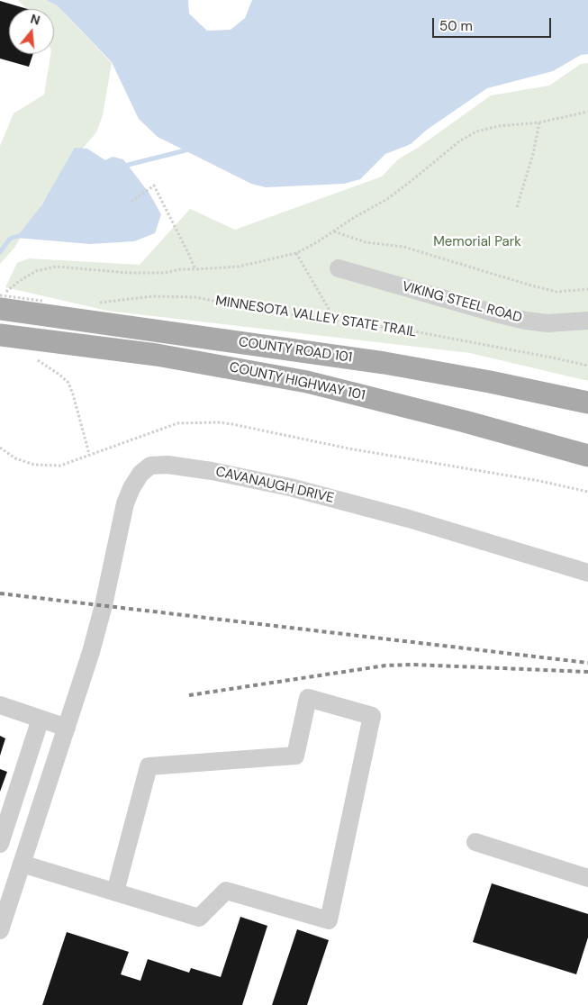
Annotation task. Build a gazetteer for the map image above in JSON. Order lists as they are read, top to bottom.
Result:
{
  "streets": {
    "main road": ["COUNTY ROAD 101", "COUNTY HIGHWAY 101"],
    "street": ["VIKING STEEL ROAD", "CAVANAUGH DRIVE"],
    "path": ["MINNESOTA VALLEY STATE TRAIL"]
  },
  "parks": ["Memorial Park"],
  "scale_bar": "50 m",
  "north": "top"
}
